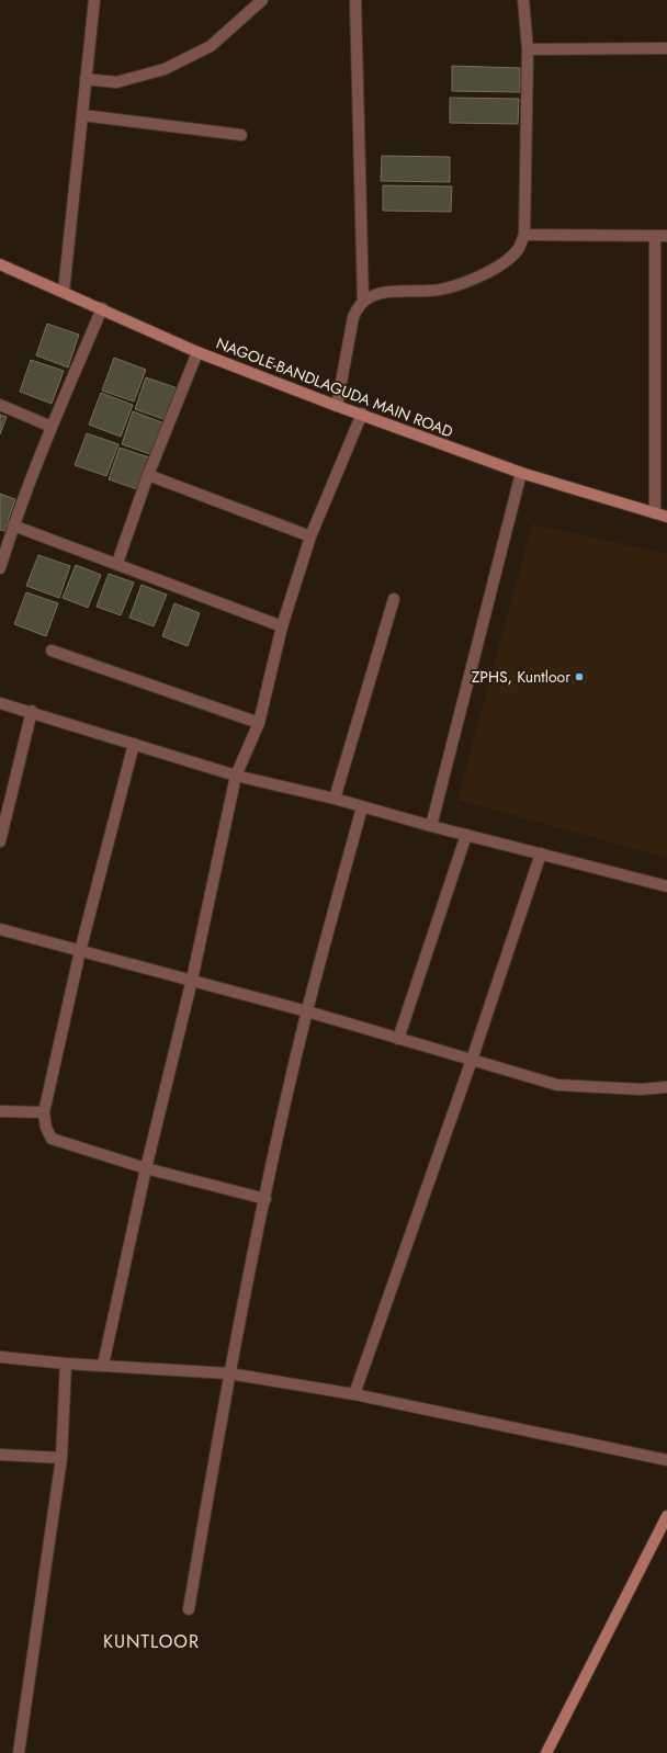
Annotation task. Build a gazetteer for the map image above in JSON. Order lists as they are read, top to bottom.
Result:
{
  "streets": {
    "street": ["NAGOLE-BANDLAGUDA MAIN ROAD"]
  },
  "districts": ["KUNTLOOR"],
  "places": ["ZPHS, Kuntloor"]
}
